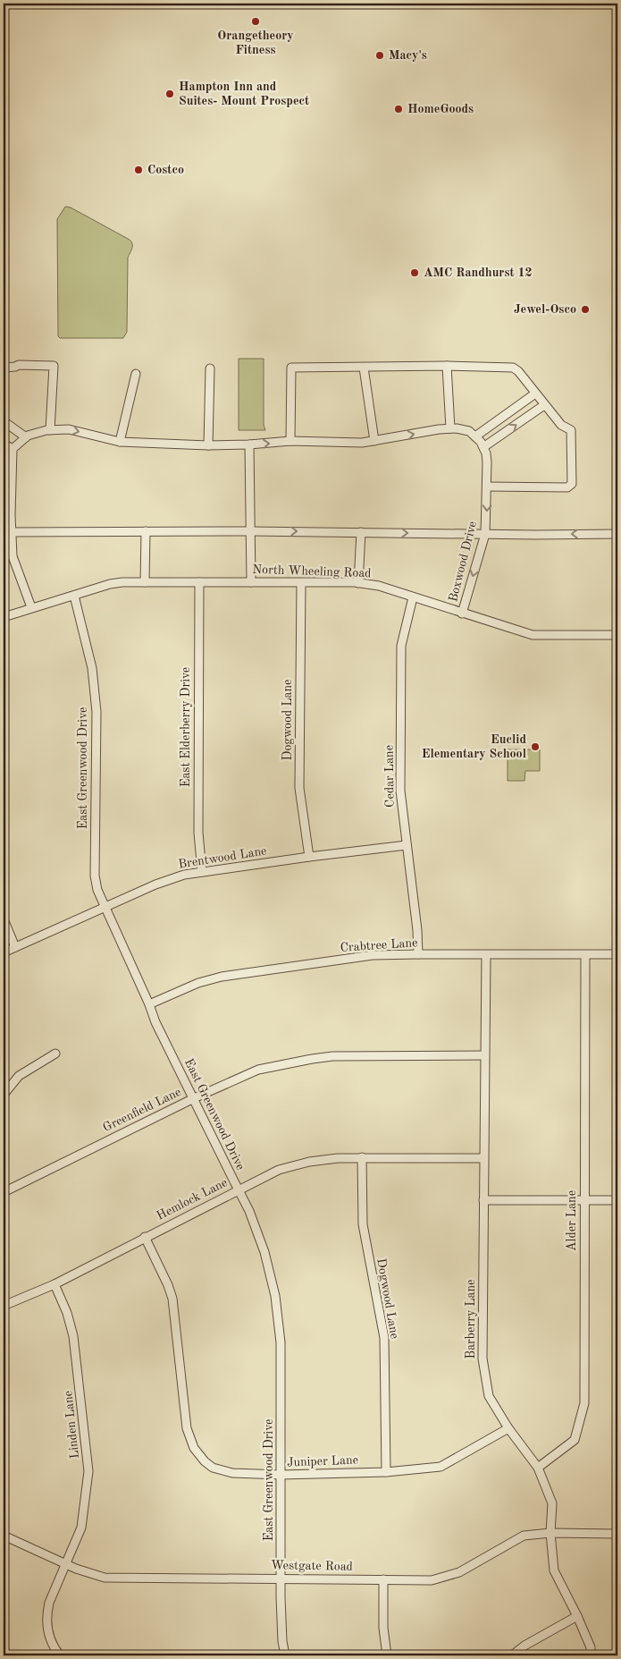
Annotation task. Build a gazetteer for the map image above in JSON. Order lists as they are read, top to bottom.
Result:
{
  "streets": {
    "street": [
      "Boxwood Drive",
      "North Wheeling Road",
      "Dogwood Lane",
      "East Elderberry Drive",
      "East Greenwood Drive",
      "Cedar Lane",
      "Brentwood Lane",
      "Crabtree Lane",
      "Greenfield Lane",
      "Hemlock Lane",
      "Alder Lane",
      "Barberry Lane",
      "Linden Lane",
      "Juniper Lane",
      "Westgate Road"
    ]
  },
  "crossings": [
    ["Boxwood Drive", "North Wheeling Road"],
    ["North Wheeling Road", "Dogwood Lane"],
    ["North Wheeling Road", "East Elderberry Drive"],
    ["North Wheeling Road", "East Greenwood Drive"],
    ["North Wheeling Road", "Cedar Lane"],
    ["Dogwood Lane", "Brentwood Lane"],
    ["Dogwood Lane", "Hemlock Lane"],
    ["Dogwood Lane", "Juniper Lane"],
    ["East Elderberry Drive", "Brentwood Lane"],
    ["East Greenwood Drive", "Brentwood Lane"],
    ["East Greenwood Drive", "Crabtree Lane"],
    ["East Greenwood Drive", "Greenfield Lane"],
    ["East Greenwood Drive", "Hemlock Lane"],
    ["East Greenwood Drive", "Juniper Lane"],
    ["East Greenwood Drive", "Westgate Road"],
    ["Cedar Lane", "Brentwood Lane"],
    ["Cedar Lane", "Crabtree Lane"],
    ["Crabtree Lane", "Alder Lane"],
    ["Crabtree Lane", "Barberry Lane"],
    ["Greenfield Lane", "Barberry Lane"],
    ["Hemlock Lane", "Barberry Lane"],
    ["Hemlock Lane", "Linden Lane"],
    ["Hemlock Lane", "Juniper Lane"],
    ["Alder Lane", "Barberry Lane"],
    ["Barberry Lane", "Juniper Lane"],
    ["Barberry Lane", "Westgate Road"],
    ["Linden Lane", "Westgate Road"]
  ],
  "one_way": ["Boxwood Drive"],
  "places": [
    "Orangetheory Fitness",
    "Macy's",
    "Hampton Inn and Suites- Mount Prospect",
    "HomeGoods",
    "Costco",
    "AMC Randhurst 12",
    "Jewel-Osco",
    "Euclid Elementary School"
  ]
}
